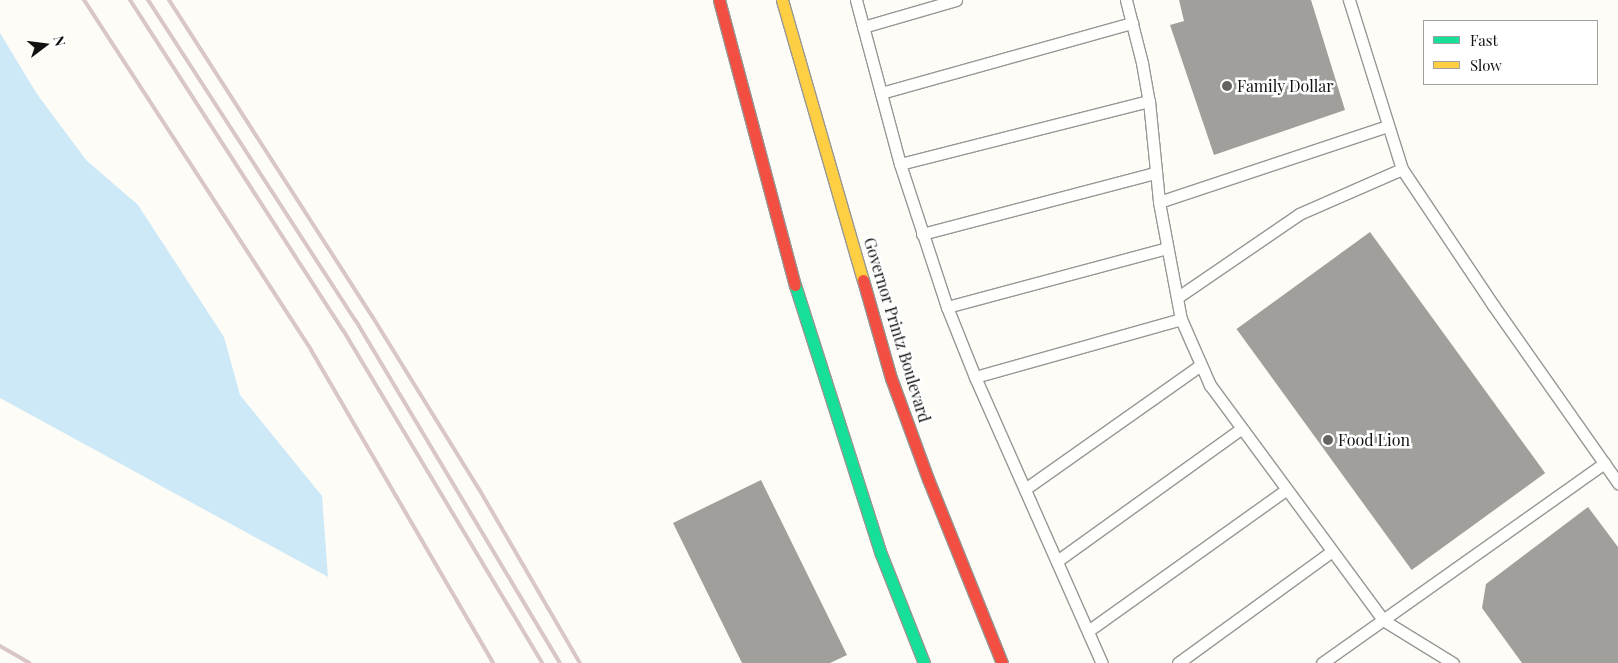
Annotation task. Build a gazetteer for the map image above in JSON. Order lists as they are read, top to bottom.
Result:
{
  "streets": {
    "main road": ["Governor Printz Boulevard"]
  },
  "places": ["Family Dollar", "Food Lion"],
  "legend": ["Fast", "Slow"],
  "north": "right"
}
